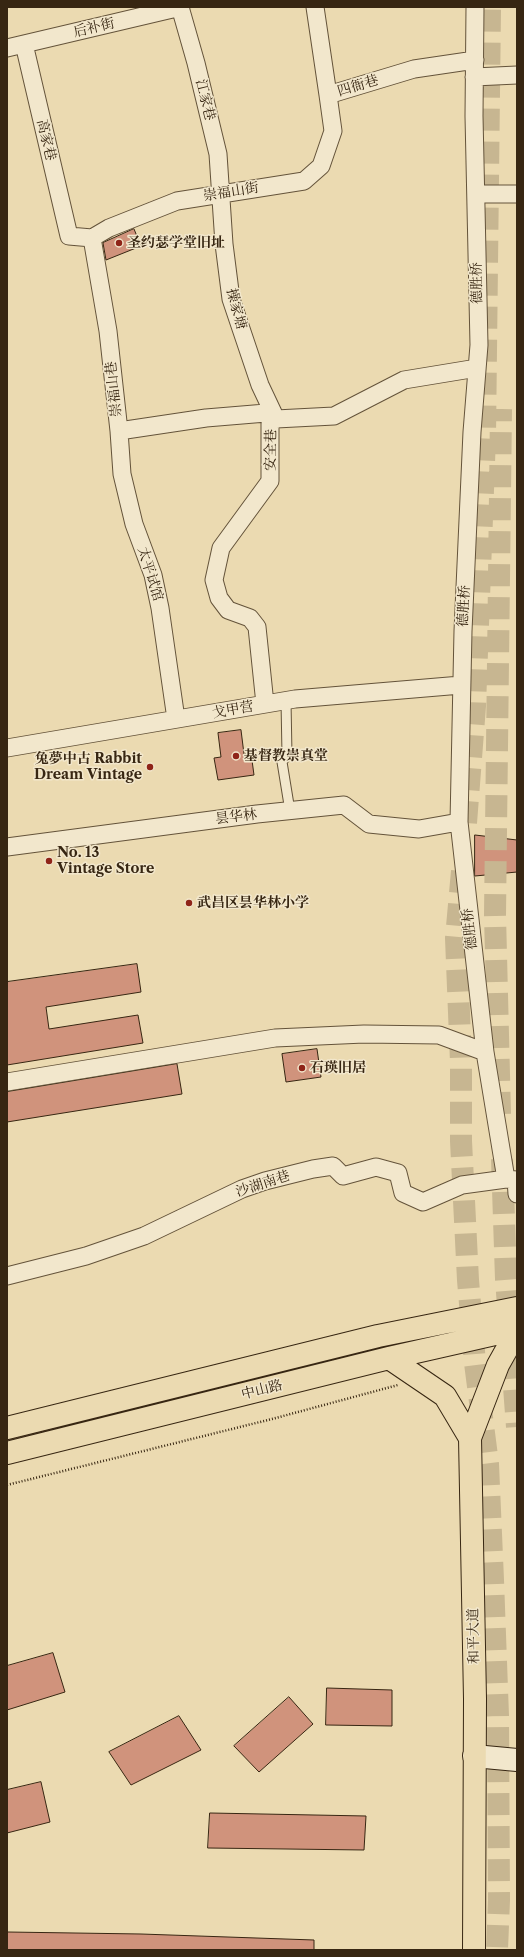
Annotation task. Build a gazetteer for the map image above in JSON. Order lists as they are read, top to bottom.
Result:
{
  "streets": {
    "main road": ["中山路", "和平大道"],
    "street": [
      "后补街",
      "四衙巷",
      "江家巷",
      "高家巷",
      "崇福山街",
      "德胜桥",
      "操家塘",
      "崇福山巷",
      "安全巷",
      "太平试馆",
      "戈甲营",
      "昙华林",
      "沙湖南巷"
    ]
  },
  "crossings": [
    ["后补街", "江家巷"],
    ["后补街", "高家巷"],
    ["四衙巷", "崇福山街"],
    ["四衙巷", "德胜桥"],
    ["江家巷", "崇福山街"],
    ["江家巷", "操家塘"],
    ["高家巷", "崇福山街"],
    ["高家巷", "崇福山巷"],
    ["崇福山街", "操家塘"],
    ["崇福山街", "崇福山巷"],
    ["德胜桥", "安全巷"],
    ["德胜桥", "戈甲营"],
    ["德胜桥", "昙华林"],
    ["德胜桥", "沙湖南巷"],
    ["操家塘", "崇福山巷"],
    ["操家塘", "安全巷"],
    ["崇福山巷", "安全巷"],
    ["崇福山巷", "太平试馆"],
    ["安全巷", "戈甲营"],
    ["太平试馆", "戈甲营"],
    ["中山路", "和平大道"]
  ],
  "places": [
    "圣约瑟学堂旧址",
    "基督教崇真堂",
    "兔夢中古 Rabbit Dream Vintage",
    "No. 13 Vintage Store",
    "武昌区昙华林小学",
    "石瑛旧居"
  ]
}
